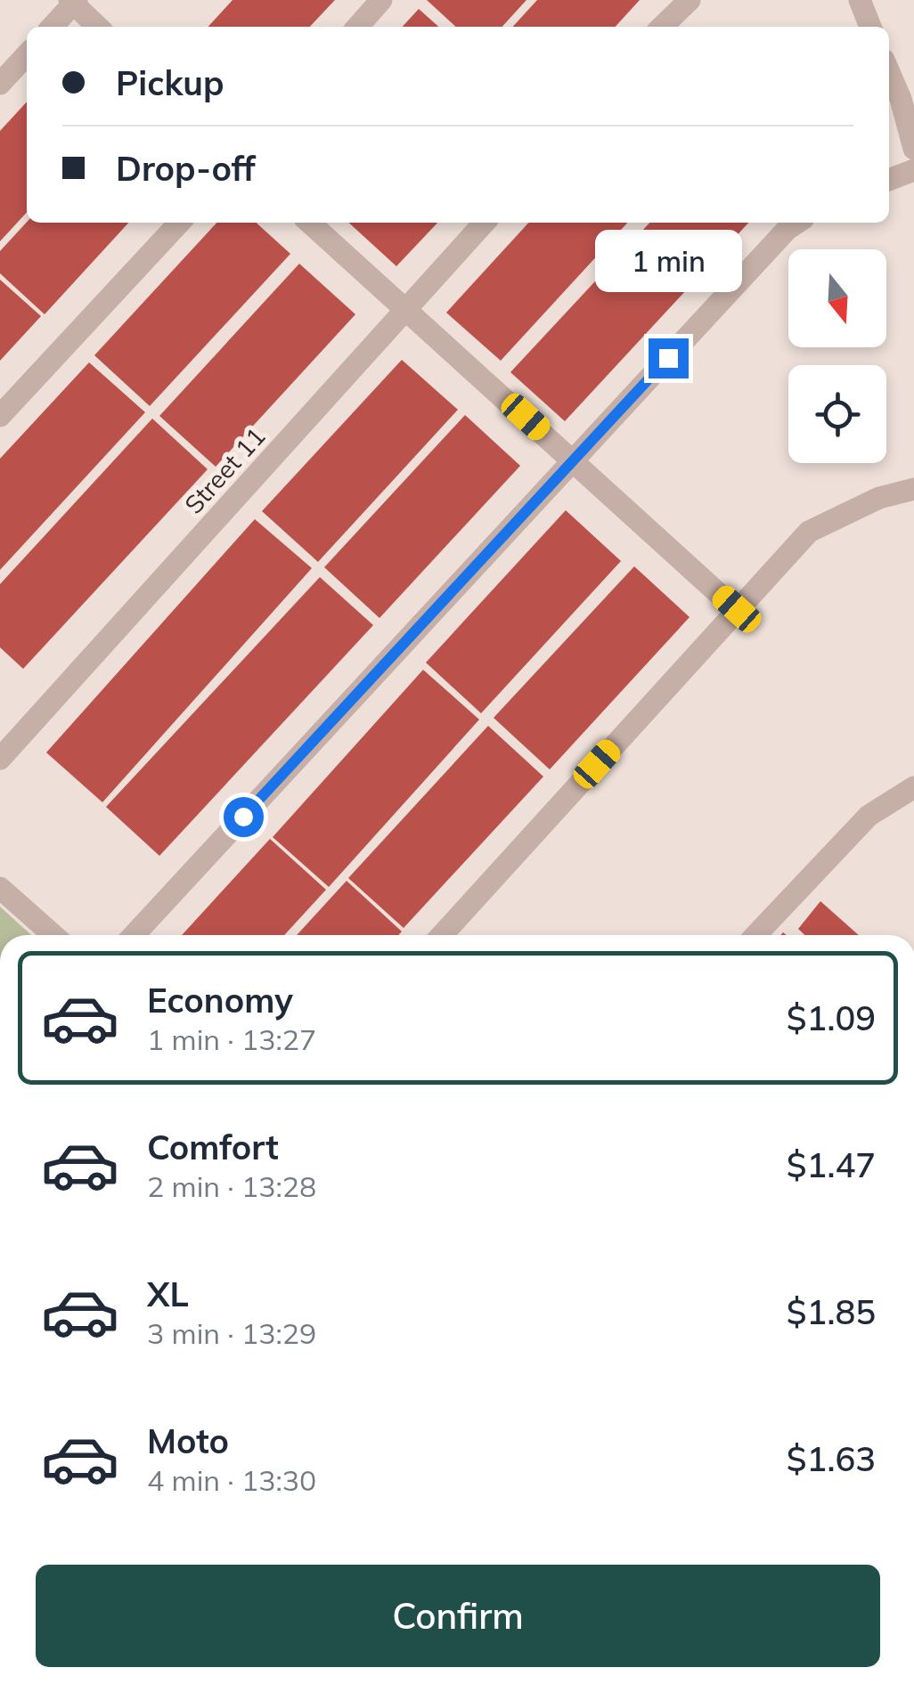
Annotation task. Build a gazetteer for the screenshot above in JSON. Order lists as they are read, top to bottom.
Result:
{
  "streets": {
    "street": ["Street 11"]
  },
  "north": "bottom",
  "page": {
    "banner": ["Pickup", "Drop-off"],
    "bubble": "1 min",
    "list": [
      {
        "name": "Economy",
        "note": "1 min · 13:27",
        "value": "$1.09"
      },
      {
        "name": "Comfort",
        "note": "2 min · 13:28",
        "value": "$1.47"
      },
      {
        "name": "XL",
        "note": "3 min · 13:29",
        "value": "$1.85"
      },
      {
        "name": "Moto",
        "note": "4 min · 13:30",
        "value": "$1.63"
      }
    ],
    "buttons": "Confirm"
  }
}
